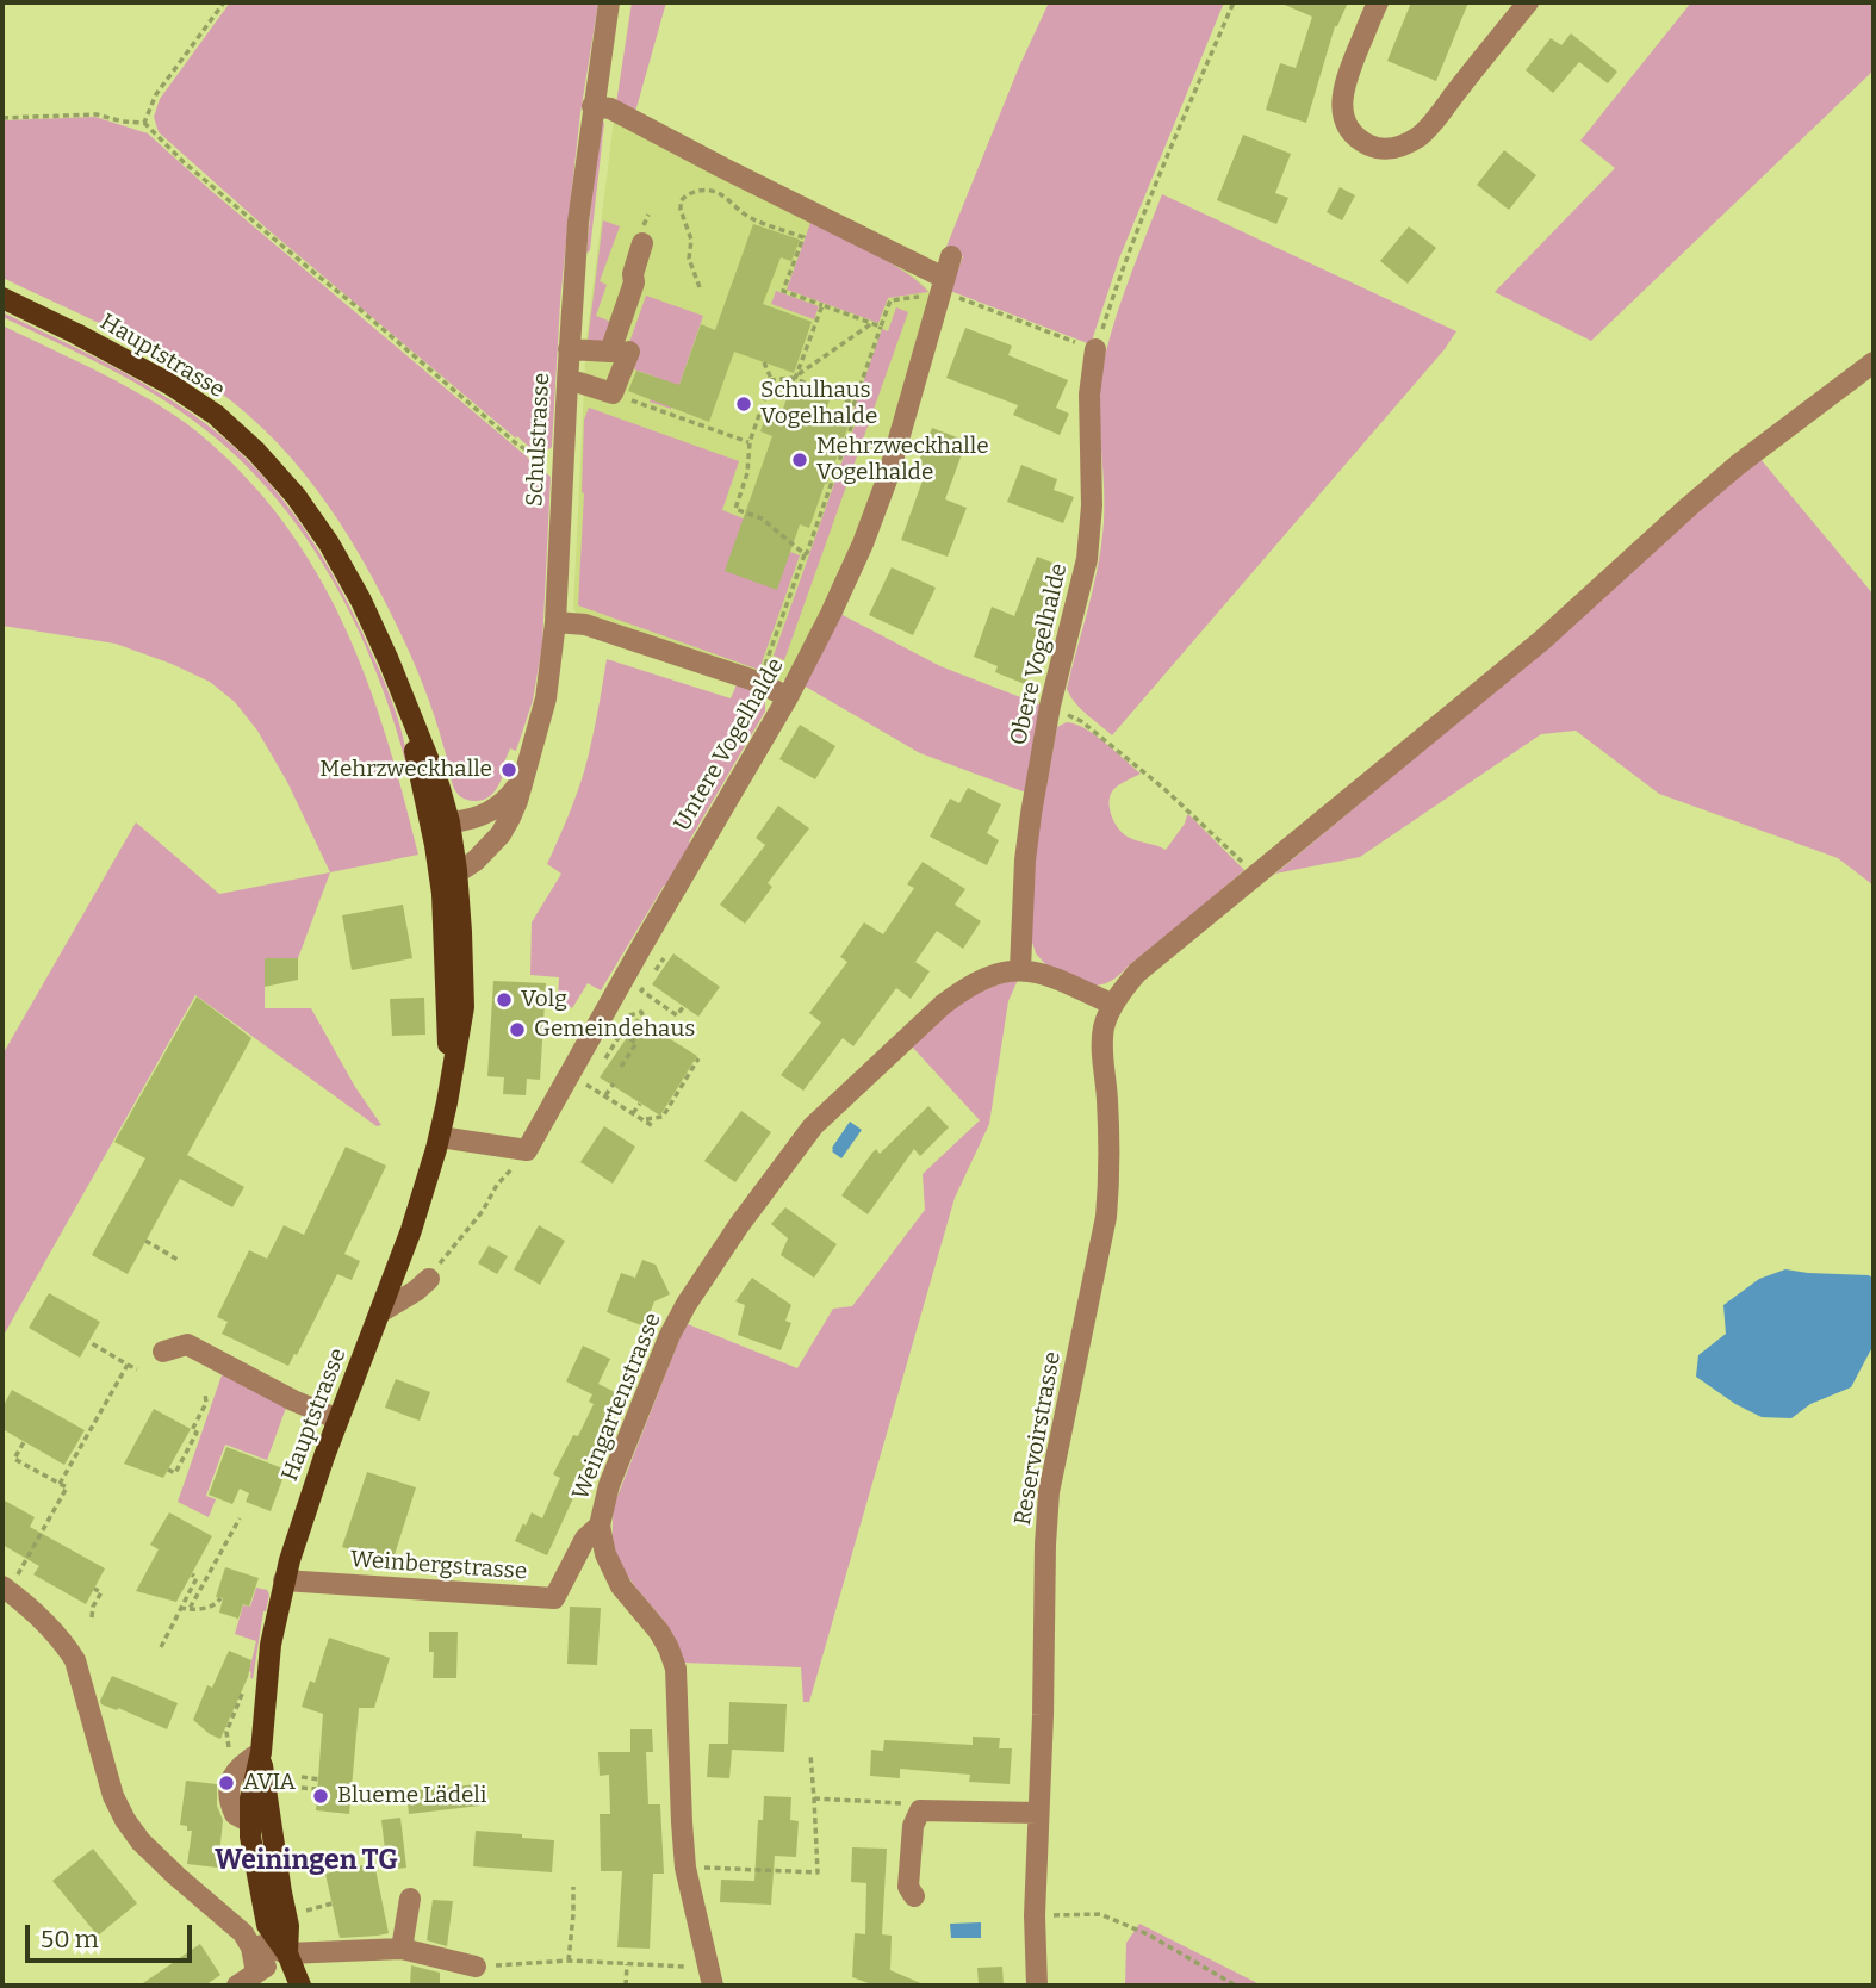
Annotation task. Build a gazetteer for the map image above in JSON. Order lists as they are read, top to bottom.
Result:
{
  "streets": {
    "main road": ["Hauptstrasse"],
    "street": [
      "Schulstrasse",
      "Obere Vogelhalde",
      "Untere Vogelhalde",
      "Weingartenstrasse",
      "Reservoirstrasse",
      "Weinbergstrasse"
    ]
  },
  "crossings": [
    ["Hauptstrasse", "Schulstrasse"],
    ["Hauptstrasse", "Weinbergstrasse"],
    ["Obere Vogelhalde", "Weingartenstrasse"],
    ["Weingartenstrasse", "Weinbergstrasse"]
  ],
  "districts": ["Weiningen TG"],
  "places": [
    "Schulhaus Vogelhalde",
    "Mehrzweckhalle Vogelhalde",
    "Mehrzweckhalle",
    "Volg",
    "Gemeindehaus",
    "AVIA",
    "Blueme Lädeli"
  ],
  "scale_bar": "50 m"
}
